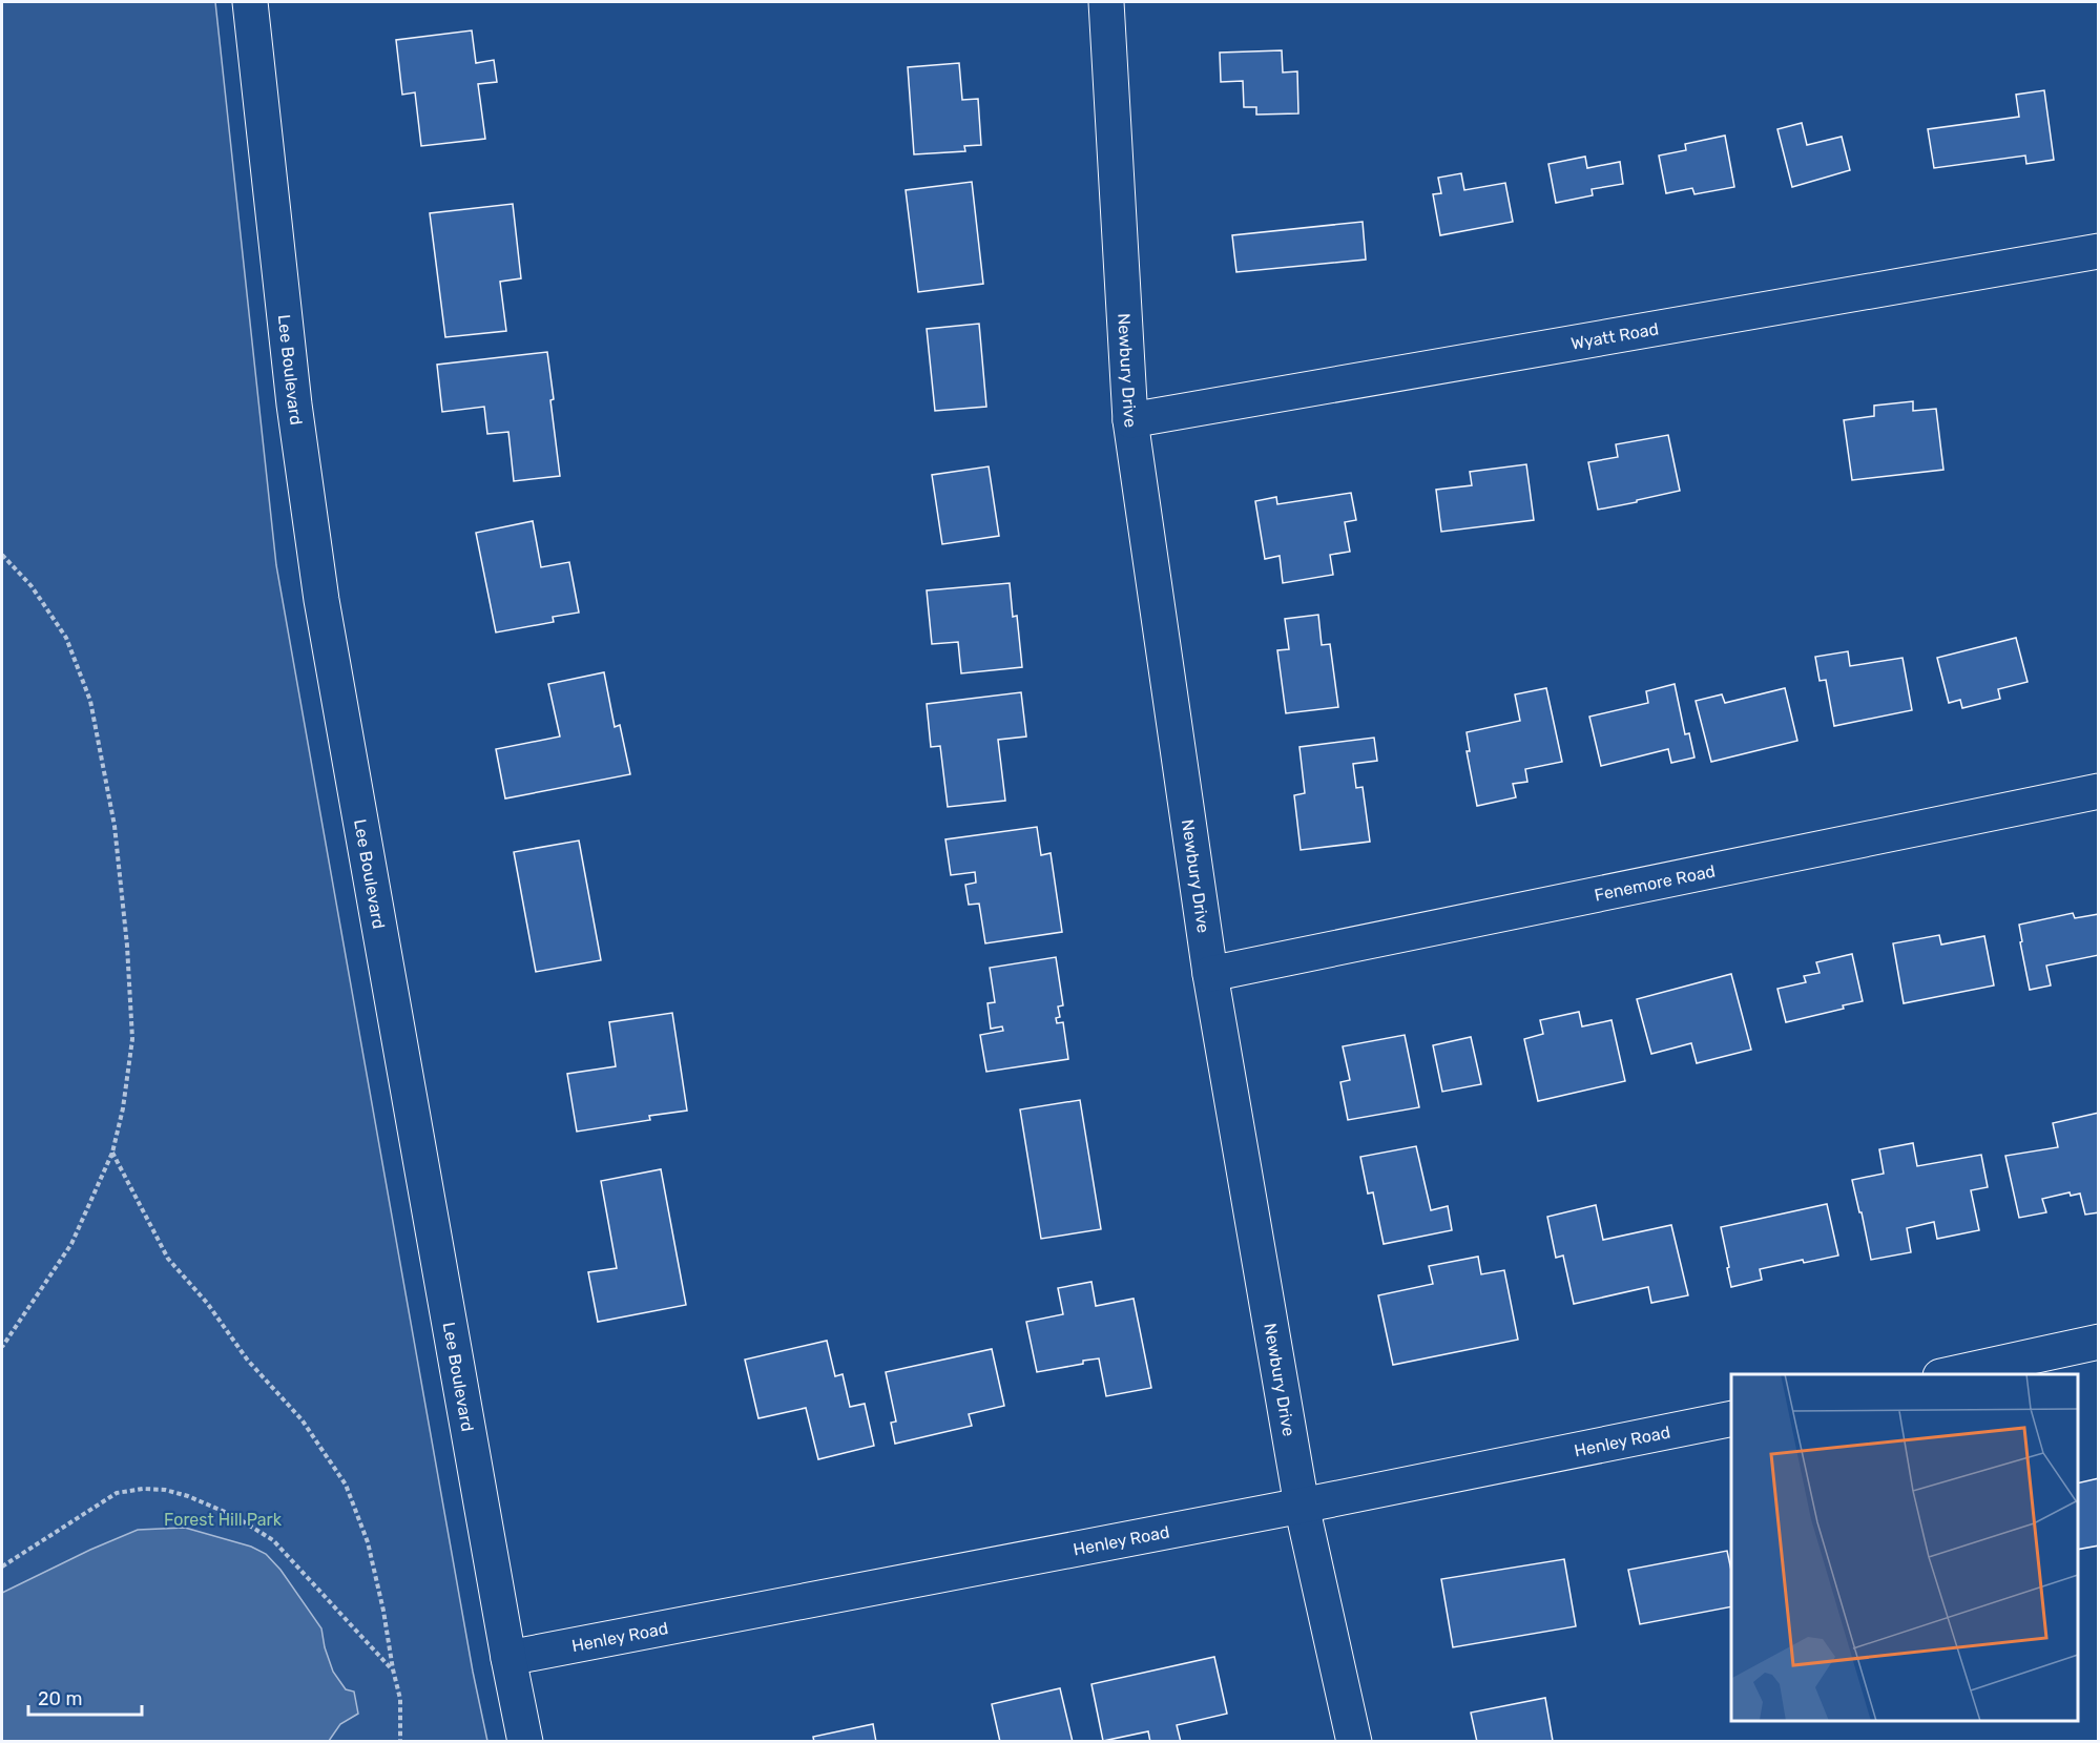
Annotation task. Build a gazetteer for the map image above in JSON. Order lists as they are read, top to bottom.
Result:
{
  "streets": {
    "street": [
      "Wyatt Road",
      "Lee Boulevard",
      "Newbury Drive",
      "Fenemore Road",
      "Henley Road"
    ]
  },
  "crossings": [
    ["Wyatt Road", "Newbury Drive"],
    ["Lee Boulevard", "Henley Road"],
    ["Newbury Drive", "Fenemore Road"],
    ["Newbury Drive", "Henley Road"]
  ],
  "parks": ["Forest Hill Park"],
  "scale_bar": "20 m"
}
